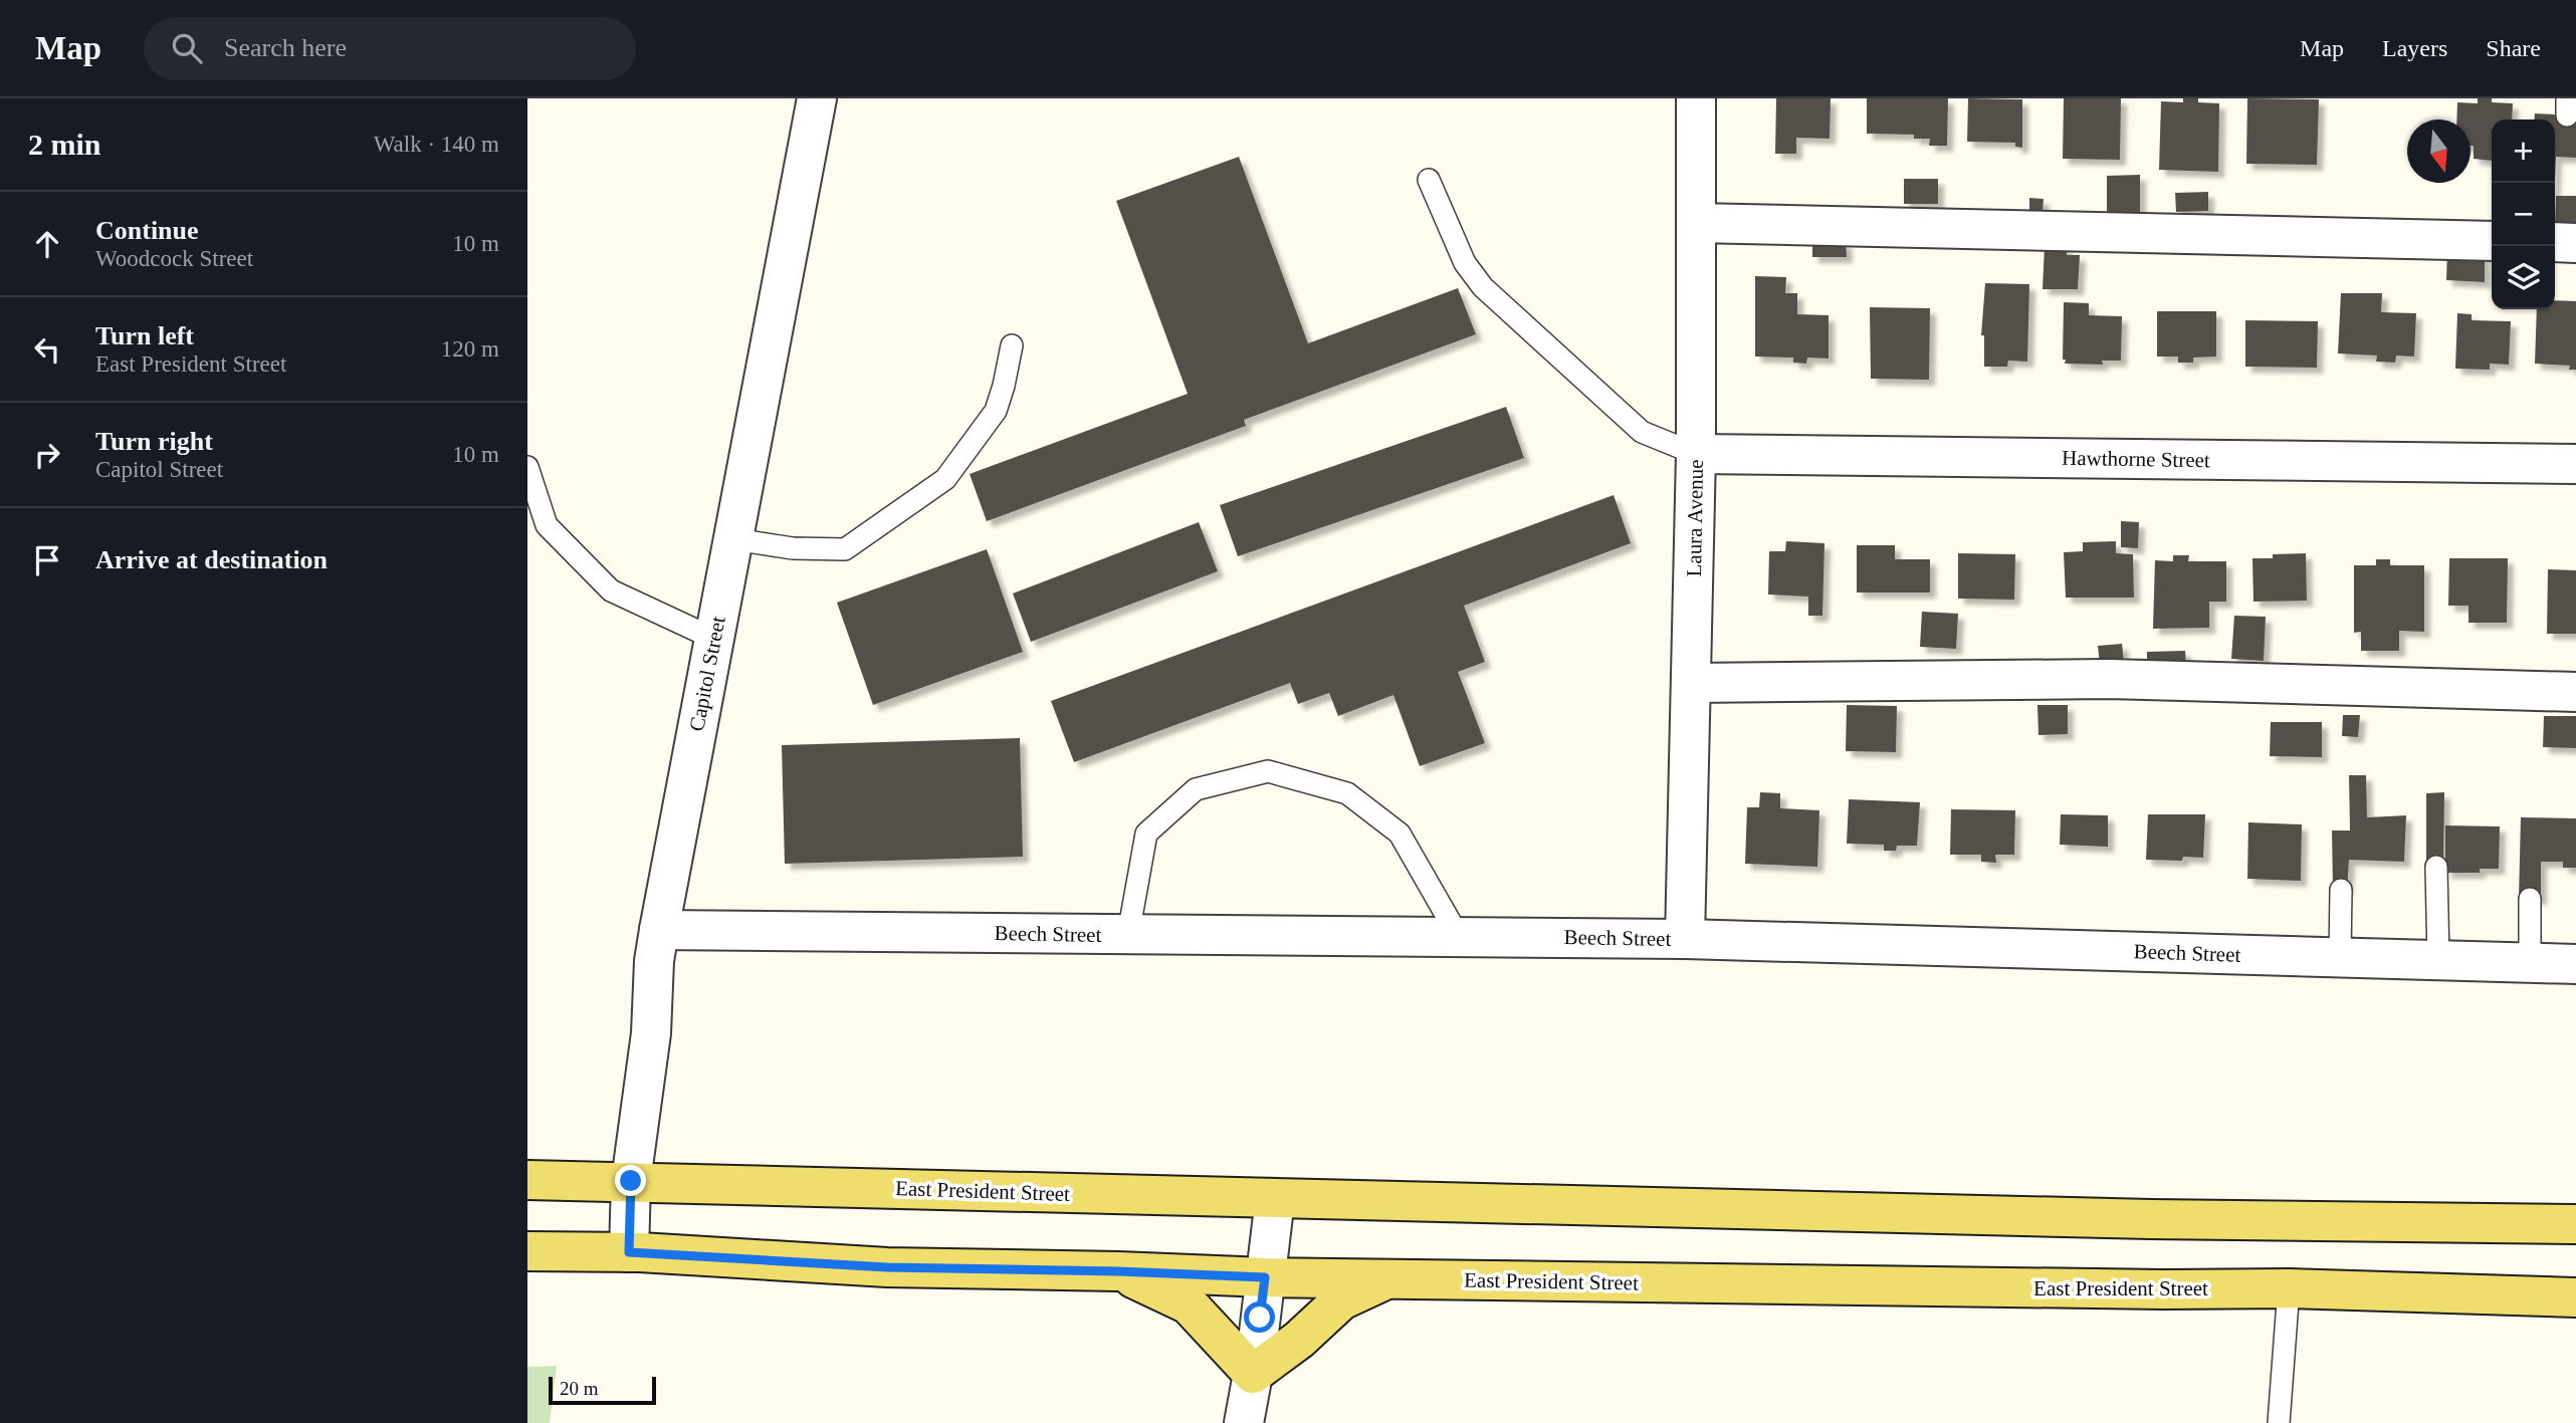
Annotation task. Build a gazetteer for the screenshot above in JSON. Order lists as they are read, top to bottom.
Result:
{
  "streets": {
    "main road": ["East President Street"],
    "street": [
      "Hawthorne Street",
      "Laura Avenue",
      "Capitol Street",
      "Beech Street"
    ]
  },
  "crossings": [
    ["Hawthorne Street", "Laura Avenue"],
    ["Laura Avenue", "Beech Street"],
    ["Capitol Street", "Beech Street"],
    ["Capitol Street", "East President Street"]
  ],
  "scale_bar": "20 m",
  "north": "bottom",
  "page": {
    "header": "Map",
    "search": "Search here",
    "nav": ["Map", "Layers", "Share"],
    "heading": ["2 min", "Walk · 140 m"],
    "map_buttons": ["+", "−"],
    "list": [
      ["Continue", "Woodcock Street", "10 m"],
      ["Turn left", "East President Street", "120 m"],
      ["Turn right", "Capitol Street", "10 m"],
      "Arrive at destination"
    ],
    "scale": "20 m"
  }
}
